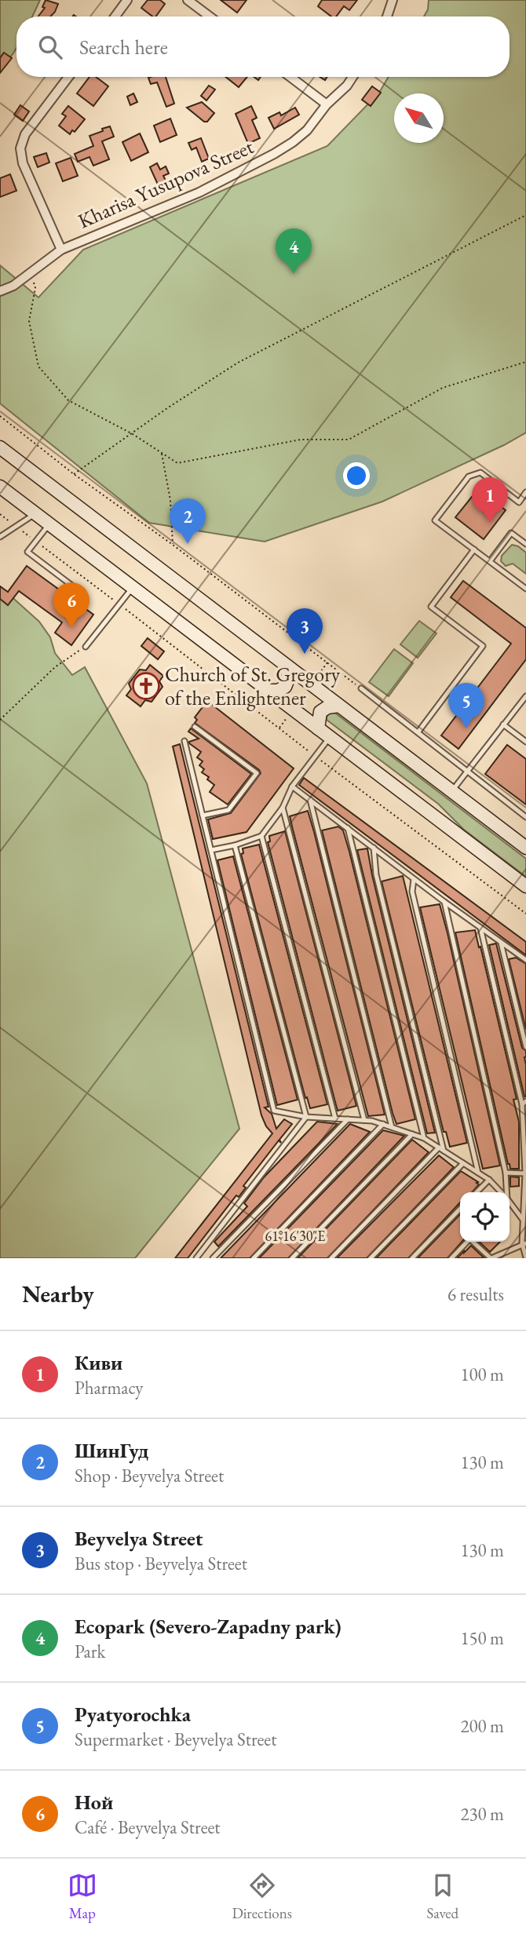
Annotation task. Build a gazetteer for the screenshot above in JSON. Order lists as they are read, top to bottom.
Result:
{
  "streets": {
    "street": ["Kharisa Yusupova Street"]
  },
  "places": {
    "church": ["Church of St. Gregory of the Enlightener"]
  },
  "north": "top left",
  "page": {
    "search": "Search here",
    "pins": [
      "4",
      "1",
      "2",
      "6",
      "3",
      "5"
    ],
    "heading": ["Nearby", "6 results"],
    "list": [
      {
        "mark": "1",
        "name": "Киви",
        "note": "Pharmacy",
        "value": "100 m"
      },
      {
        "mark": "2",
        "name": "ШинГуд",
        "note": "Shop · Beyvelya Street",
        "value": "130 m"
      },
      {
        "mark": "3",
        "name": "Beyvelya Street",
        "note": "Bus stop · Beyvelya Street",
        "value": "130 m"
      },
      {
        "mark": "4",
        "name": "Ecopark (Severo-Zapadny park)",
        "note": "Park",
        "value": "150 m"
      },
      {
        "mark": "5",
        "name": "Pyatyorochka",
        "note": "Supermarket · Beyvelya Street",
        "value": "200 m"
      },
      {
        "mark": "6",
        "name": "Ной",
        "note": "Café · Beyvelya Street",
        "value": "230 m"
      }
    ],
    "nav": ["Map", "Directions", "Saved"]
  },
  "coordinates": ["61°16'30\"E"]
}
